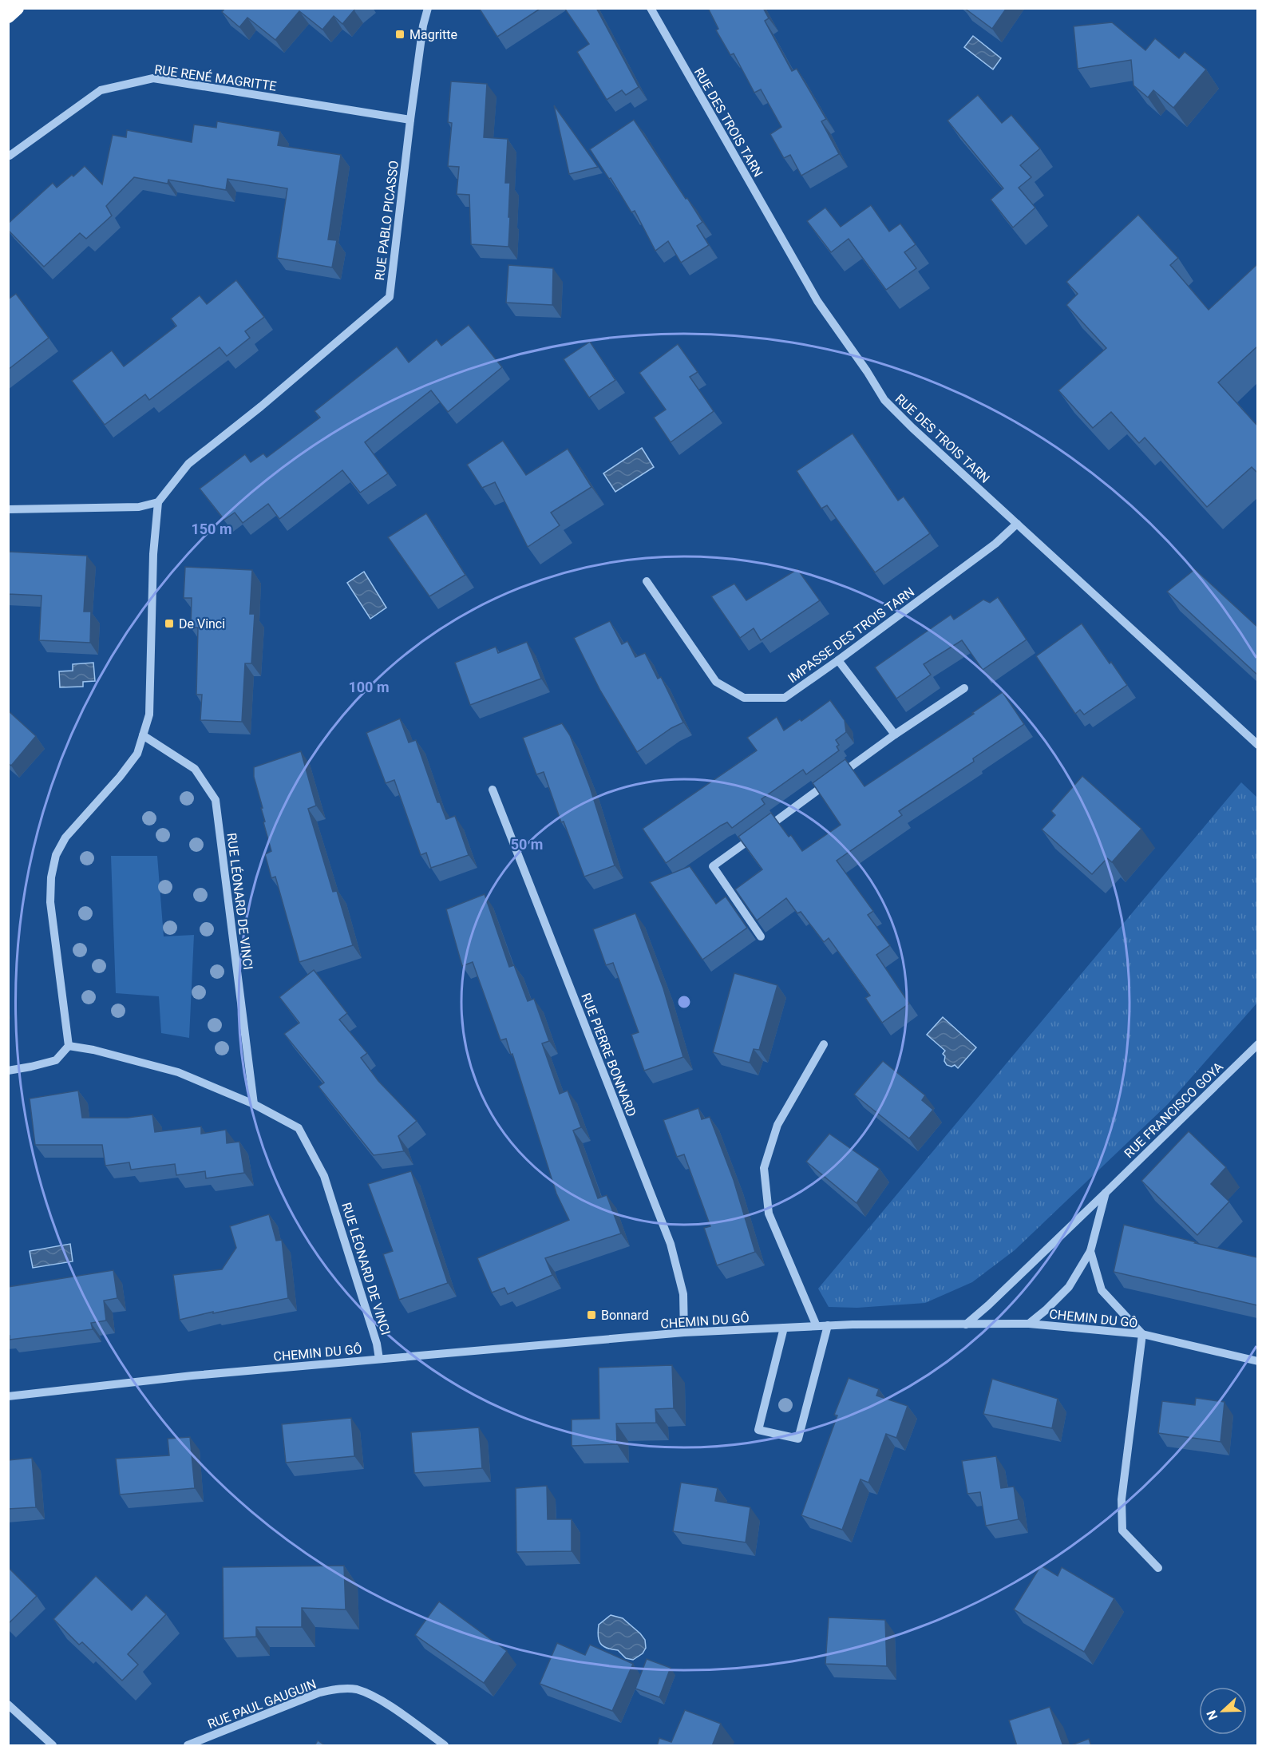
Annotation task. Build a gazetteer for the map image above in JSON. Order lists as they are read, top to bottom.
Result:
{
  "streets": {
    "street": [
      "RUE RENÉ MAGRITTE",
      "RUE DES TROIS TARN",
      "RUE PABLO PICASSO",
      "IMPASSE DES TROIS TARN",
      "RUE LÉONARD DE VINCI",
      "RUE PIERRE BONNARD",
      "RUE FRANCISCO GOYA",
      "CHEMIN DU GÔ",
      "RUE PAUL GAUGUIN"
    ]
  },
  "crossings": [
    ["RUE RENÉ MAGRITTE", "RUE PABLO PICASSO"],
    ["RUE DES TROIS TARN", "IMPASSE DES TROIS TARN"],
    ["RUE LÉONARD DE VINCI", "CHEMIN DU GÔ"],
    ["RUE PIERRE BONNARD", "CHEMIN DU GÔ"],
    ["RUE FRANCISCO GOYA", "CHEMIN DU GÔ"]
  ],
  "places": {
    "transit": ["Magritte", "De Vinci", "Bonnard"]
  },
  "north": "left",
  "rings": ["150 m", "100 m", "50 m"]
}
